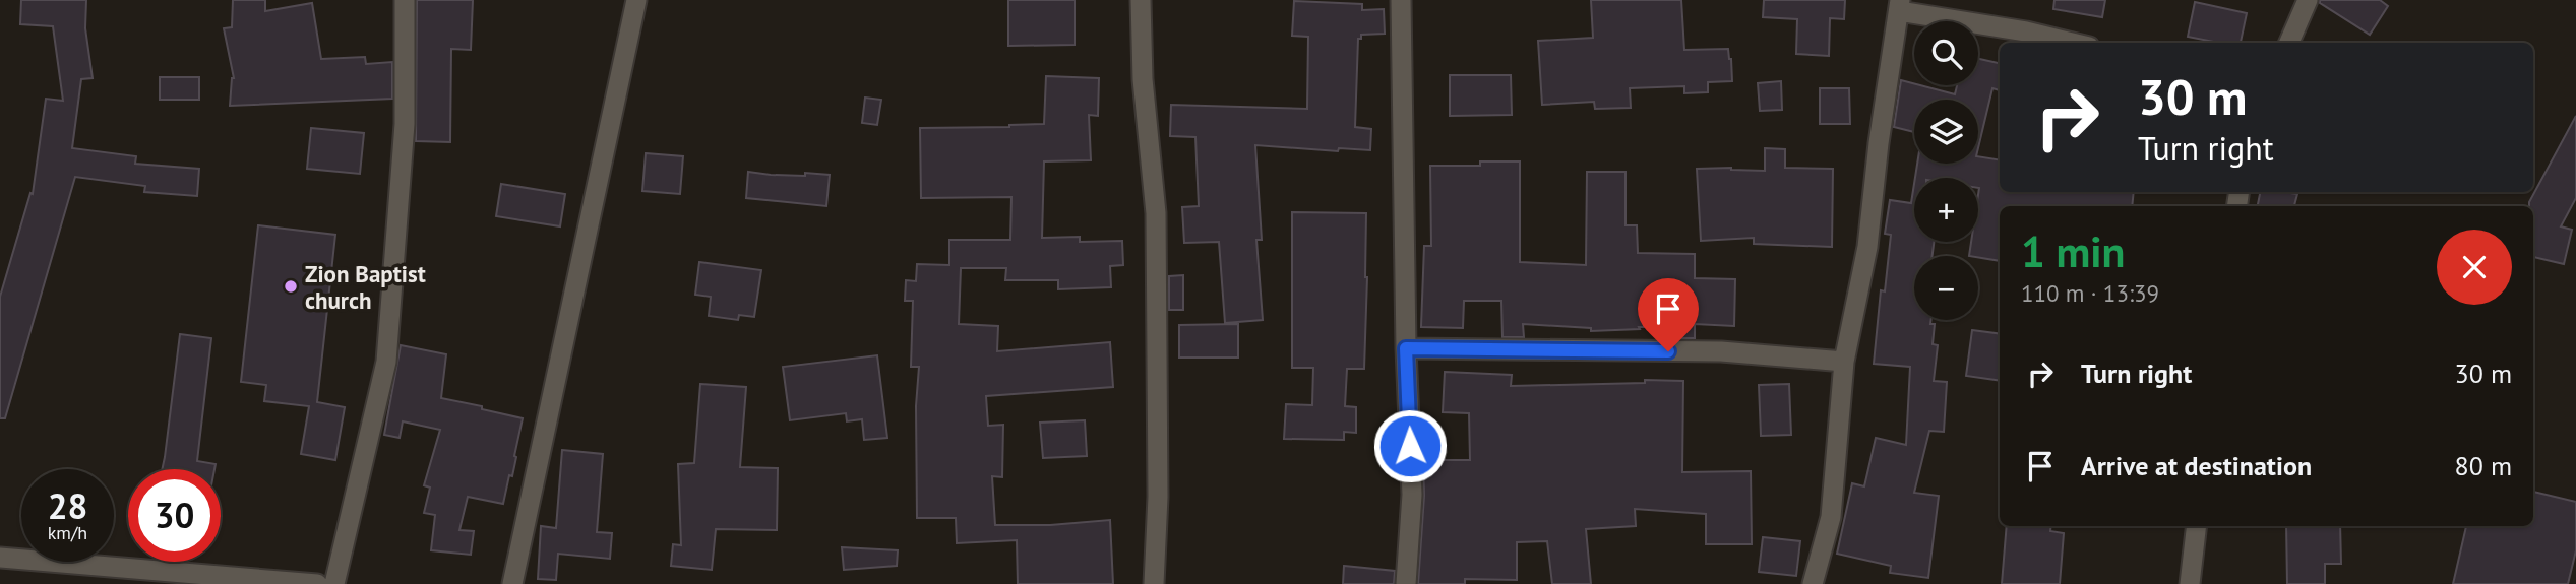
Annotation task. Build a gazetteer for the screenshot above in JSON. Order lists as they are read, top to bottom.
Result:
{
  "places": ["Zion Baptist church"],
  "page": {
    "map_buttons": ["+", "−"],
    "turn": ["30 m", "Turn right"],
    "heading": ["1 min", "110 m · 13:39"],
    "list": [
      {
        "name": "Turn right",
        "value": "30 m"
      },
      {
        "name": "Arrive at destination",
        "value": "80 m"
      }
    ],
    "speed": "28 km/h",
    "limit": "30"
  }
}
